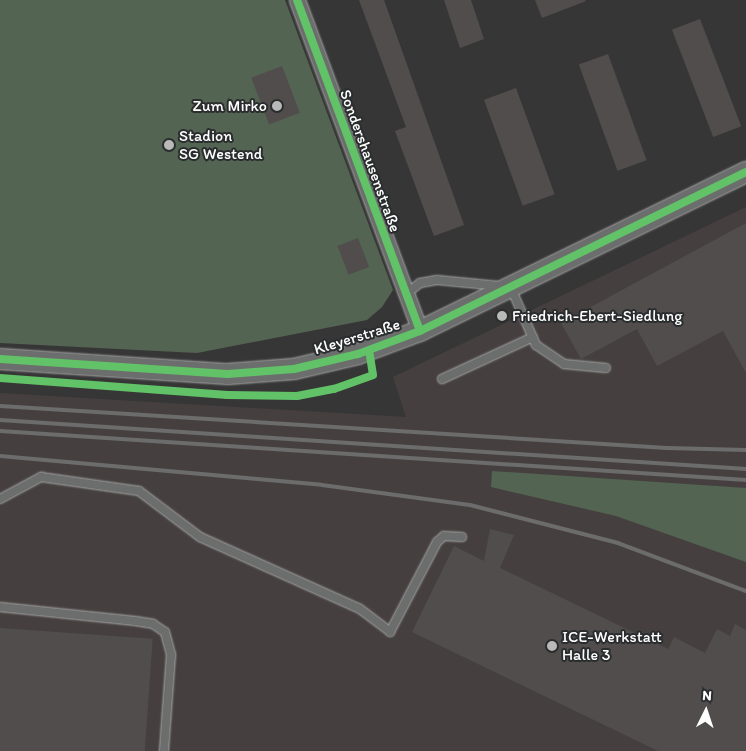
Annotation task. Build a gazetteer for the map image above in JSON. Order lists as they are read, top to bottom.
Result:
{
  "streets": {
    "street": ["Sondershausenstraße", "Kleyerstraße"]
  },
  "crossings": [
    ["Sondershausenstraße", "Kleyerstraße"]
  ],
  "places": [
    "Zum Mirko",
    "Stadion SG Westend",
    "Friedrich-Ebert-Siedlung",
    "ICE-Werkstatt Halle 3"
  ],
  "north": "top"
}
